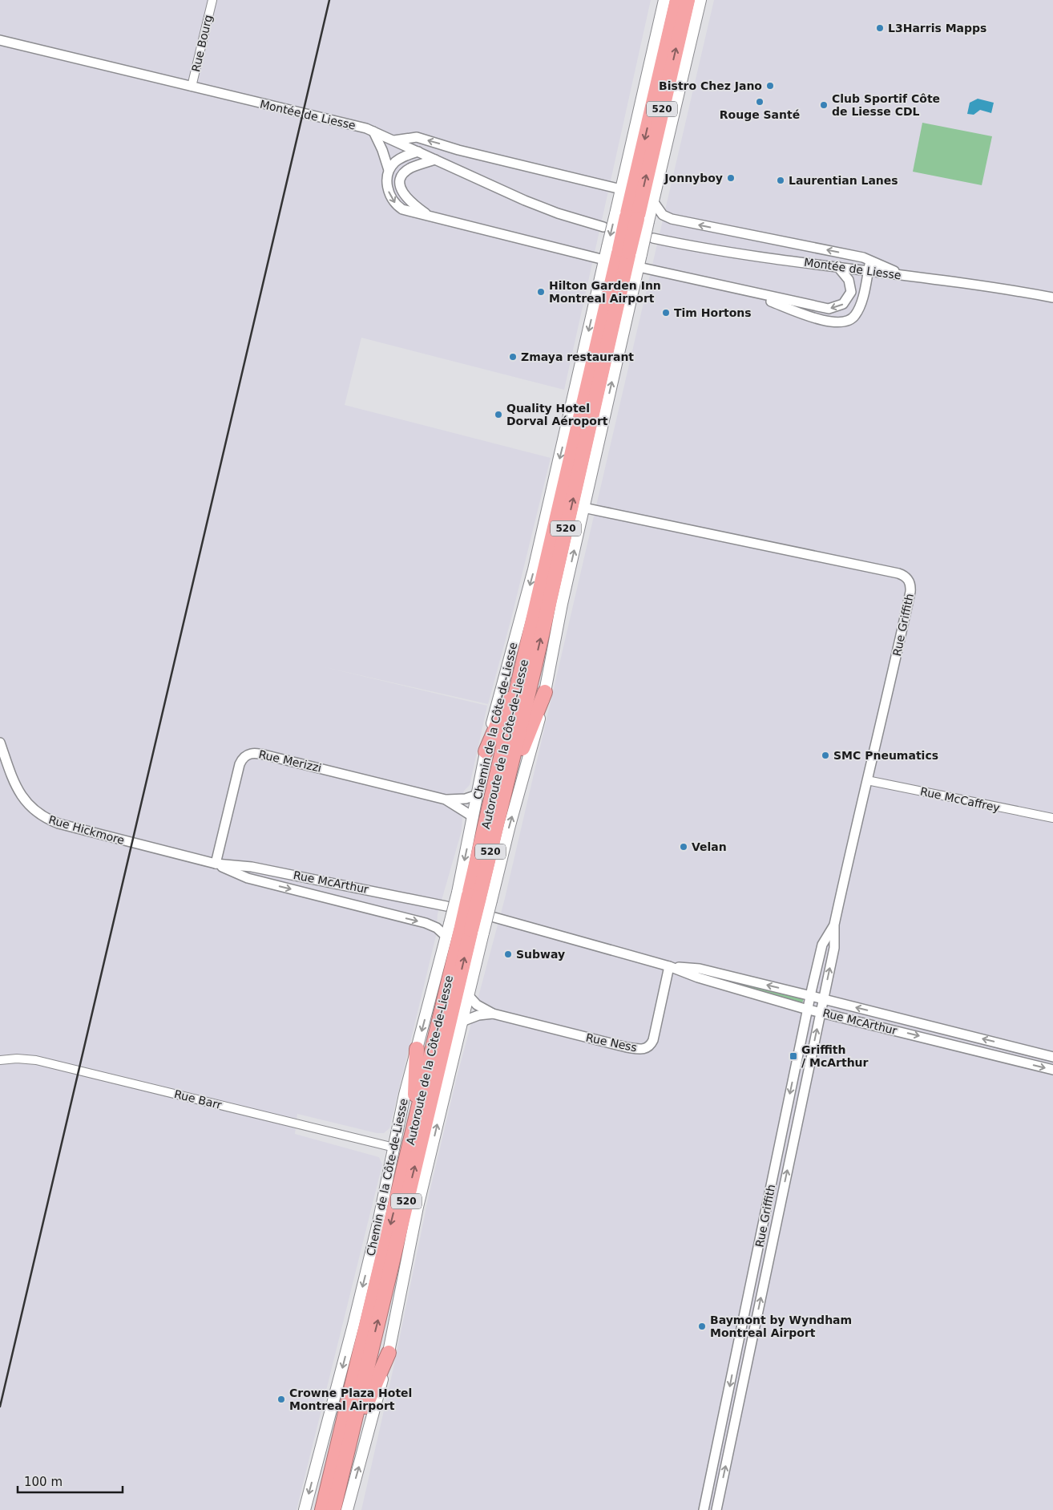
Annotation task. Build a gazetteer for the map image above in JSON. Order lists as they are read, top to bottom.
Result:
{
  "streets": {
    "highway": ["520", "Autoroute de la Côte-de-Liesse"],
    "main road": ["Chemin de la Côte-de-Liesse"],
    "street": [
      "Rue Bourg",
      "Montée de Liesse",
      "Rue Griffith",
      "Rue Merizzi",
      "Rue McCaffrey",
      "Rue Hickmore",
      "Rue McArthur",
      "Rue Ness",
      "Rue Barr"
    ]
  },
  "crossings": [
    ["Rue Bourg", "Montée de Liesse"],
    ["Rue Griffith", "Chemin de la Côte-de-Liesse"],
    ["Rue Griffith", "Rue McCaffrey"],
    ["Rue Griffith", "Rue McArthur"],
    ["Chemin de la Côte-de-Liesse", "Autoroute de la Côte-de-Liesse"],
    ["Chemin de la Côte-de-Liesse", "Rue Merizzi"],
    ["Chemin de la Côte-de-Liesse", "Rue Ness"],
    ["Chemin de la Côte-de-Liesse", "Rue Barr"],
    ["Rue Merizzi", "Rue Hickmore"],
    ["Rue Merizzi", "Rue McArthur"],
    ["Rue Hickmore", "Rue McArthur"],
    ["Rue McArthur", "Rue Ness"]
  ],
  "places": {
    "other": [
      "L3Harris Mapps",
      "Bistro Chez Jano",
      "Rouge Santé",
      "Club Sportif Côte de Liesse CDL",
      "Jonnyboy",
      "Laurentian Lanes",
      "Hilton Garden Inn Montreal Airport",
      "Tim Hortons",
      "Zmaya restaurant",
      "Quality Hotel Dorval Aéroport",
      "SMC Pneumatics",
      "Velan",
      "Subway",
      "Baymont by Wyndham Montreal Airport",
      "Crowne Plaza Hotel Montreal Airport"
    ],
    "transit": ["Griffith / McArthur"]
  },
  "scale_bar": "100 m"
}
